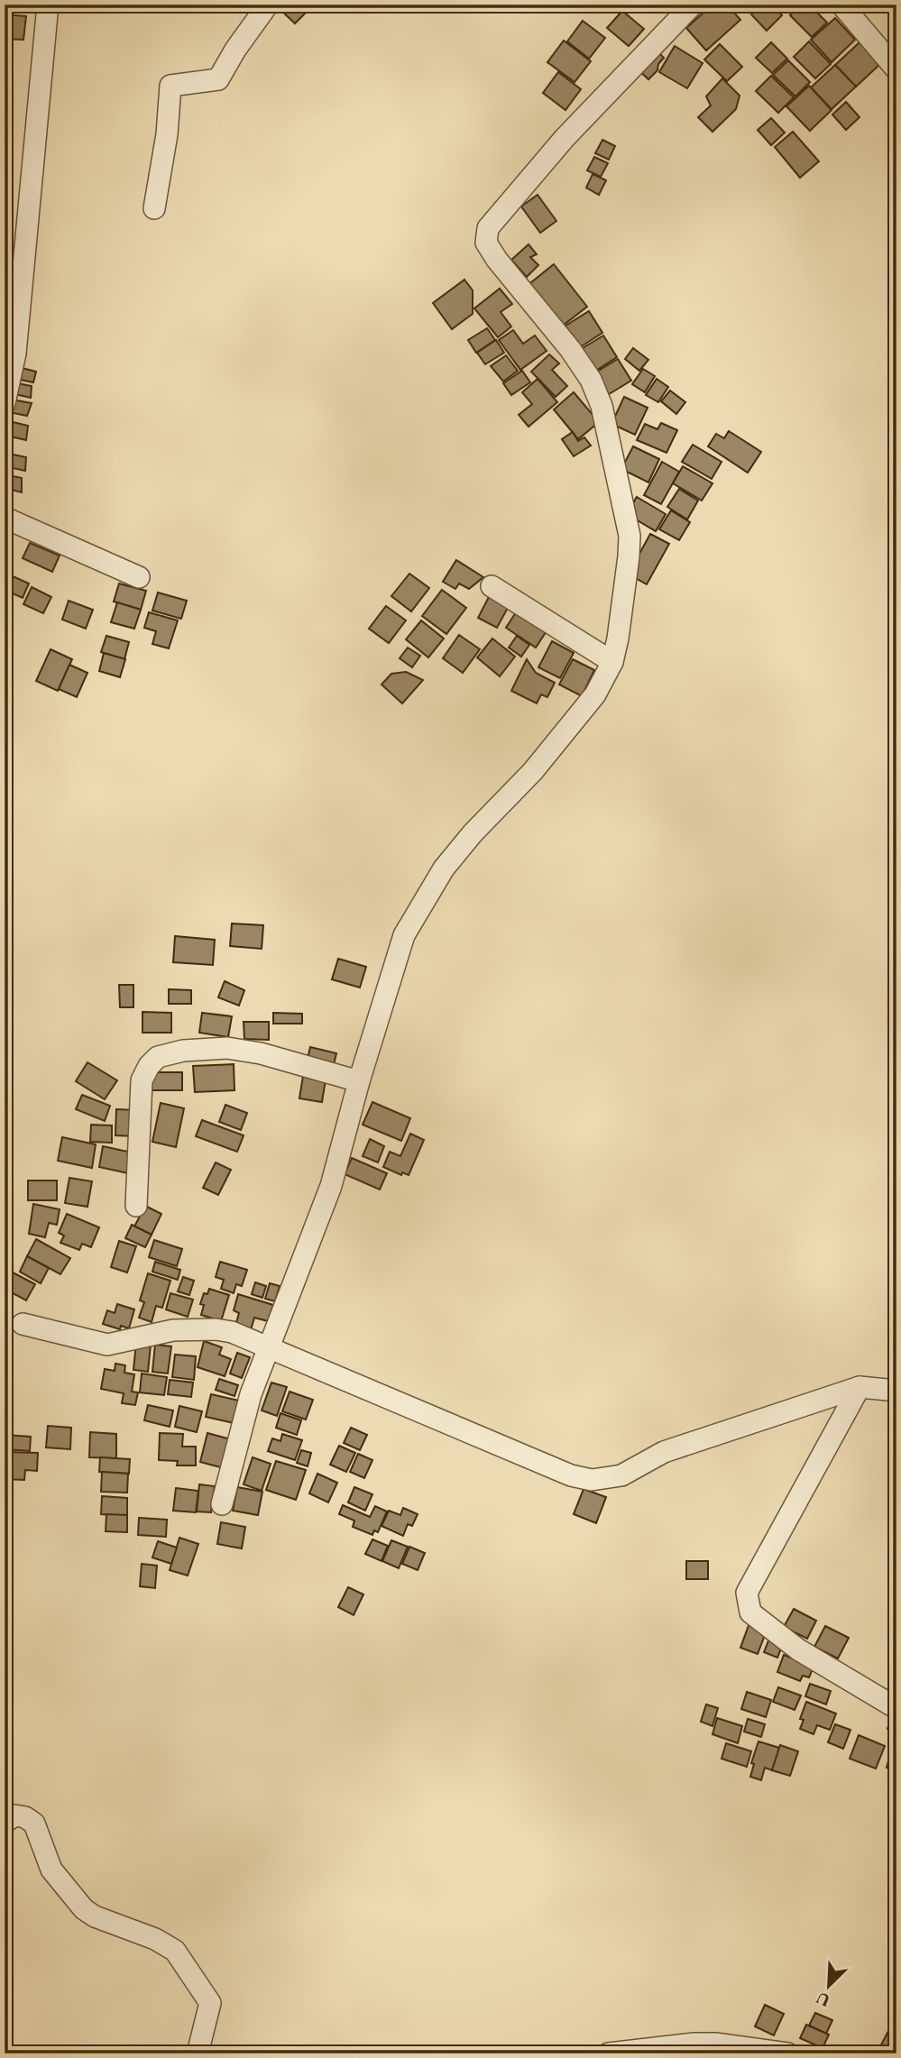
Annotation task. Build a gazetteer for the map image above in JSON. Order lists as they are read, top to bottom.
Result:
{
  "north": "bottom left"
}
